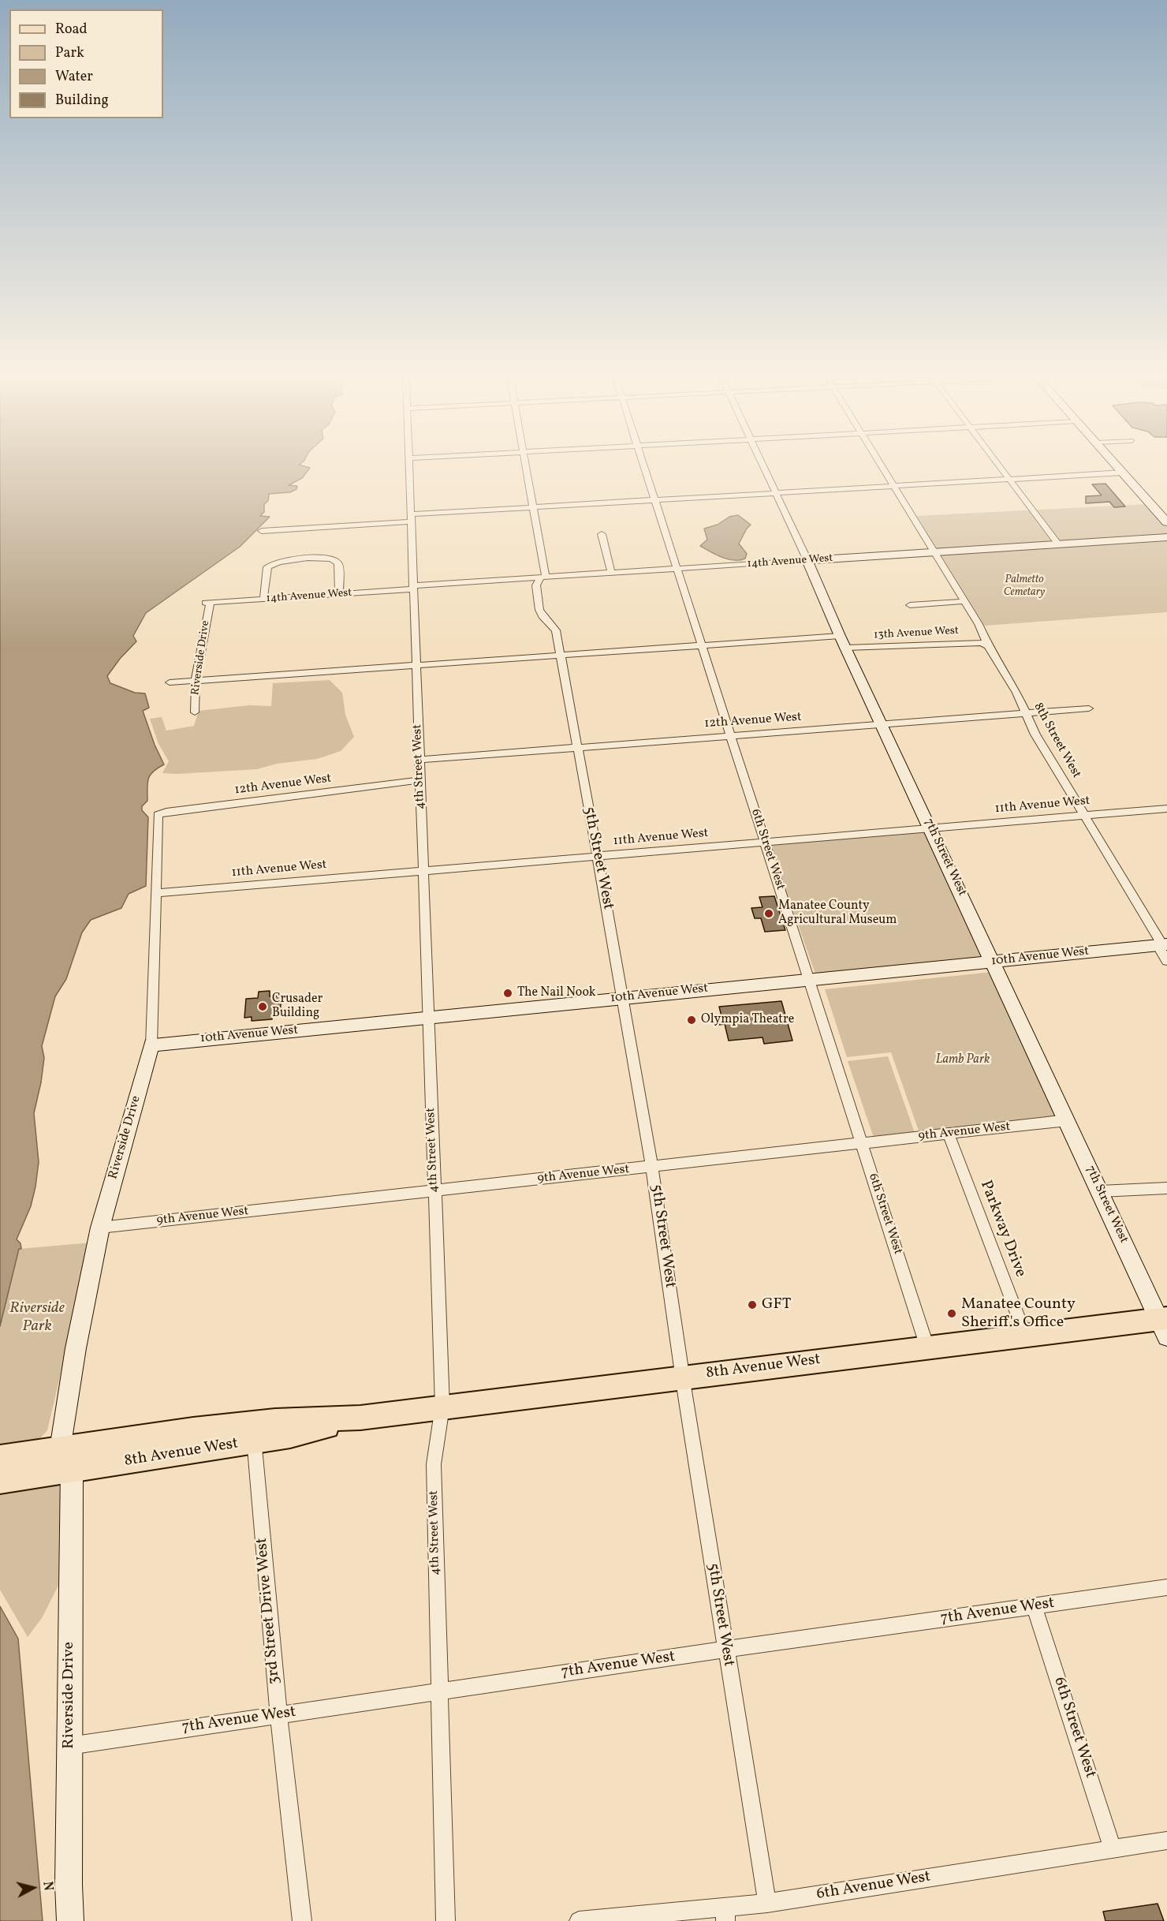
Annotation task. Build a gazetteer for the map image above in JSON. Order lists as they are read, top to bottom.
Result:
{
  "streets": {
    "main road": ["8th Avenue West"],
    "street": [
      "14th Avenue West",
      "13th Avenue West",
      "Riverside Drive",
      "12th Avenue West",
      "8th Street West",
      "4th Street West",
      "11th Avenue West",
      "6th Street West",
      "7th Street West",
      "5th Street West",
      "10th Avenue West",
      "9th Avenue West",
      "Parkway Drive",
      "3rd Street Drive West",
      "7th Avenue West",
      "6th Avenue West"
    ]
  },
  "crossings": [
    ["14th Avenue West", "Riverside Drive"],
    ["14th Avenue West", "8th Street West"],
    ["14th Avenue West", "4th Street West"],
    ["14th Avenue West", "6th Street West"],
    ["14th Avenue West", "7th Street West"],
    ["14th Avenue West", "5th Street West"],
    ["13th Avenue West", "8th Street West"],
    ["13th Avenue West", "7th Street West"],
    ["Riverside Drive", "12th Avenue West"],
    ["Riverside Drive", "11th Avenue West"],
    ["Riverside Drive", "10th Avenue West"],
    ["Riverside Drive", "9th Avenue West"],
    ["Riverside Drive", "8th Avenue West"],
    ["Riverside Drive", "7th Avenue West"],
    ["12th Avenue West", "8th Street West"],
    ["12th Avenue West", "4th Street West"],
    ["12th Avenue West", "6th Street West"],
    ["12th Avenue West", "7th Street West"],
    ["12th Avenue West", "5th Street West"],
    ["8th Street West", "11th Avenue West"],
    ["8th Street West", "10th Avenue West"],
    ["4th Street West", "11th Avenue West"],
    ["4th Street West", "10th Avenue West"],
    ["4th Street West", "9th Avenue West"],
    ["4th Street West", "8th Avenue West"],
    ["4th Street West", "7th Avenue West"],
    ["11th Avenue West", "6th Street West"],
    ["11th Avenue West", "7th Street West"],
    ["11th Avenue West", "5th Street West"],
    ["6th Street West", "10th Avenue West"],
    ["6th Street West", "9th Avenue West"],
    ["6th Street West", "8th Avenue West"],
    ["6th Street West", "7th Avenue West"],
    ["6th Street West", "6th Avenue West"],
    ["7th Street West", "10th Avenue West"],
    ["7th Street West", "9th Avenue West"],
    ["7th Street West", "8th Avenue West"],
    ["5th Street West", "10th Avenue West"],
    ["5th Street West", "9th Avenue West"],
    ["5th Street West", "8th Avenue West"],
    ["5th Street West", "7th Avenue West"],
    ["5th Street West", "6th Avenue West"],
    ["9th Avenue West", "Parkway Drive"],
    ["Parkway Drive", "8th Avenue West"],
    ["8th Avenue West", "3rd Street Drive West"],
    ["3rd Street Drive West", "7th Avenue West"]
  ],
  "parks": ["Palmetto Cemetary", "Lamb Park", "Riverside Park"],
  "places": [
    "Manatee County Agricultural Museum",
    "The Nail Nook",
    "Crusader Building",
    "Olympia Theatre",
    "GFT",
    "Manatee County Sheriff's Office"
  ],
  "legend": [
    "Road",
    "Park",
    "Water",
    "Building"
  ],
  "north": "right"
}
